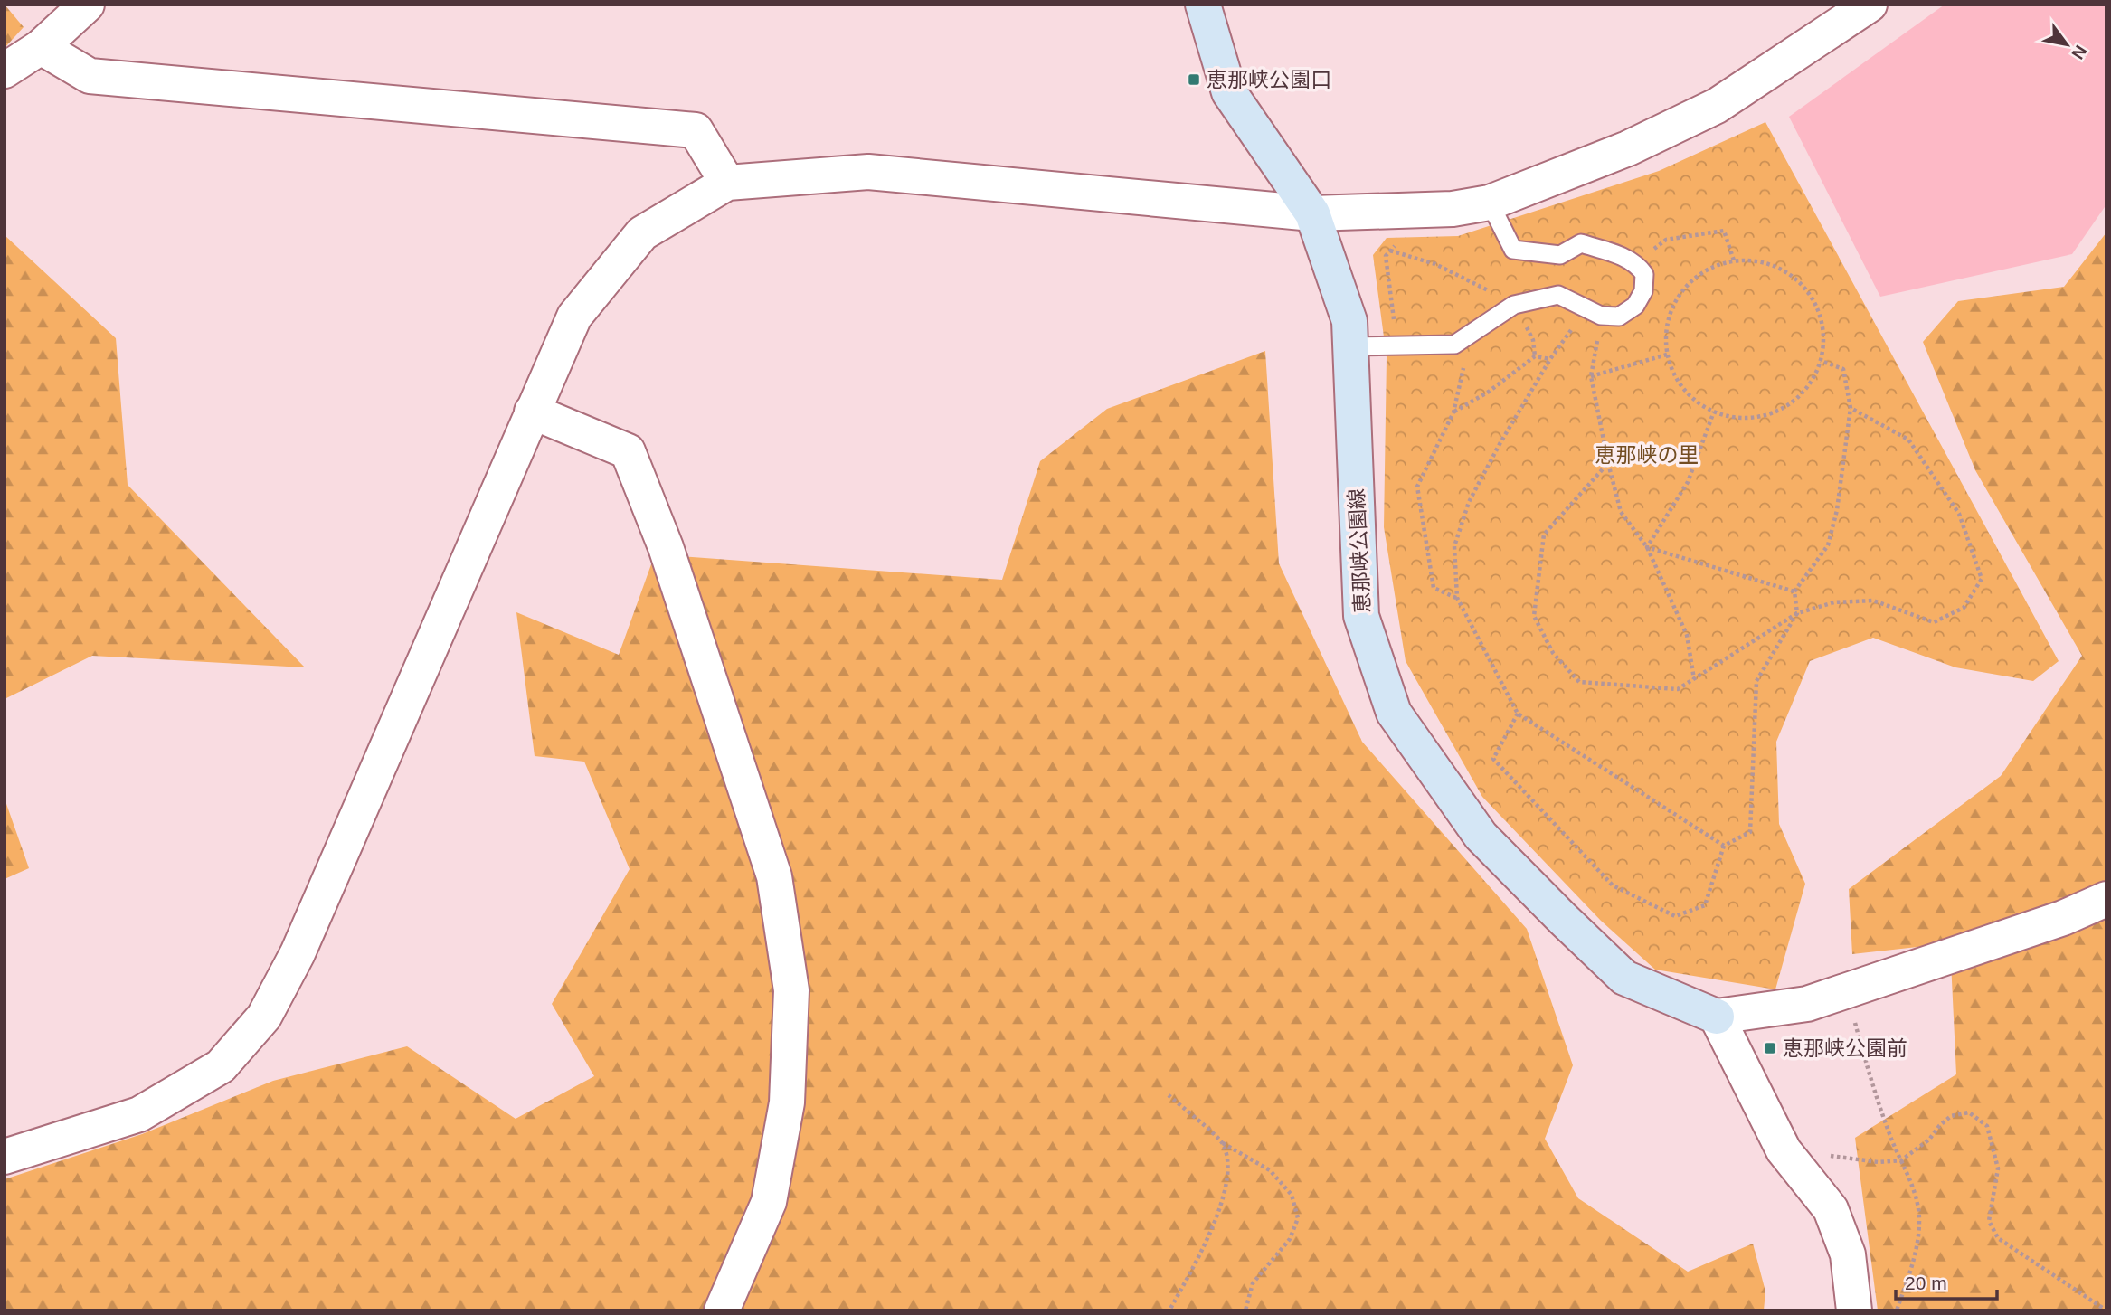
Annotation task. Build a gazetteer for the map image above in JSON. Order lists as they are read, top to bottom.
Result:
{
  "streets": {
    "main road": ["恵那峡公園線"]
  },
  "parks": ["恵那峡の里"],
  "places": {
    "transit": ["恵那峡公園口", "恵那峡公園前"]
  },
  "scale_bar": "20 m",
  "north": "bottom right"
}
